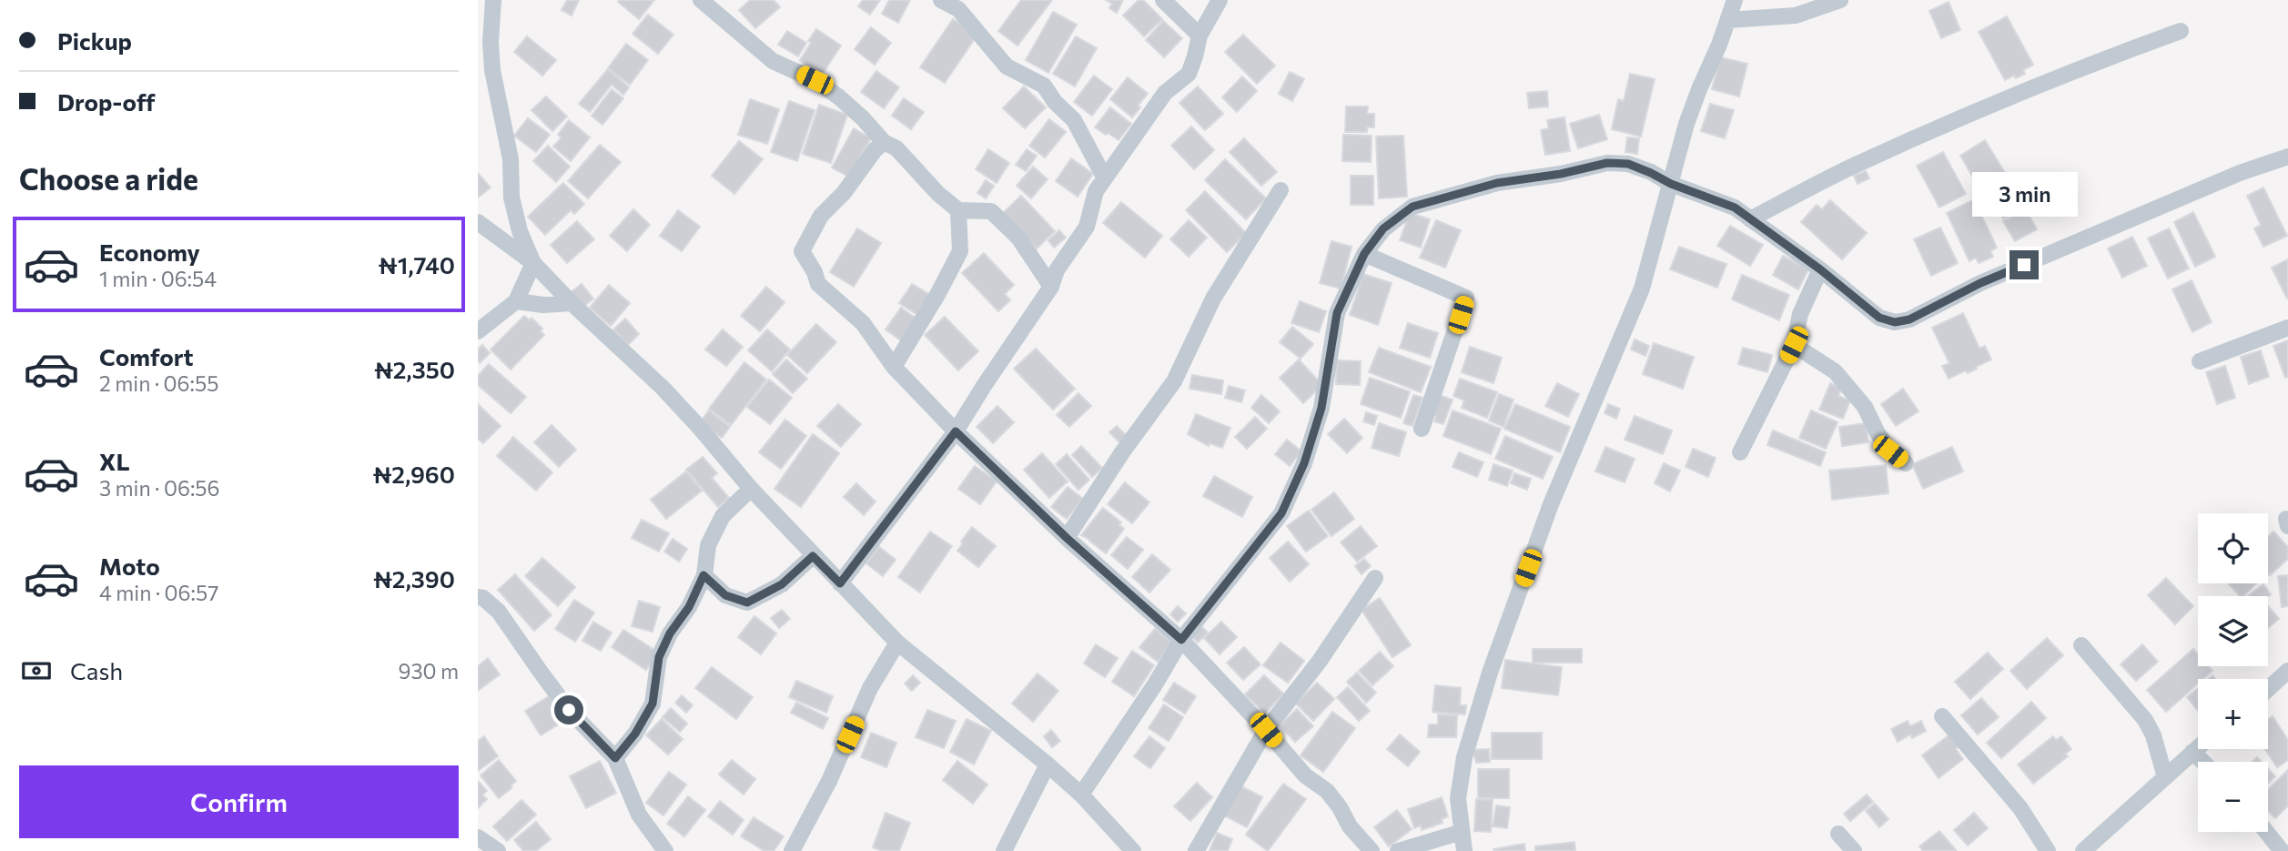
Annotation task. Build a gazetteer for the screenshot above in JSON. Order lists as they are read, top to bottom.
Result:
{
  "page": {
    "banner": ["Pickup", "Drop-off"],
    "heading": "Choose a ride",
    "bubble": "3 min",
    "list": [
      {
        "name": "Economy",
        "note": "1 min · 06:54",
        "value": "₦1,740"
      },
      {
        "name": "Comfort",
        "note": "2 min · 06:55",
        "value": "₦2,350"
      },
      {
        "name": "XL",
        "note": "3 min · 06:56",
        "value": "₦2,960"
      },
      {
        "name": "Moto",
        "note": "4 min · 06:57",
        "value": "₦2,390"
      }
    ],
    "map_buttons": ["+", "−"],
    "pay": ["Cash", "930 m"],
    "buttons": "Confirm"
  }
}
